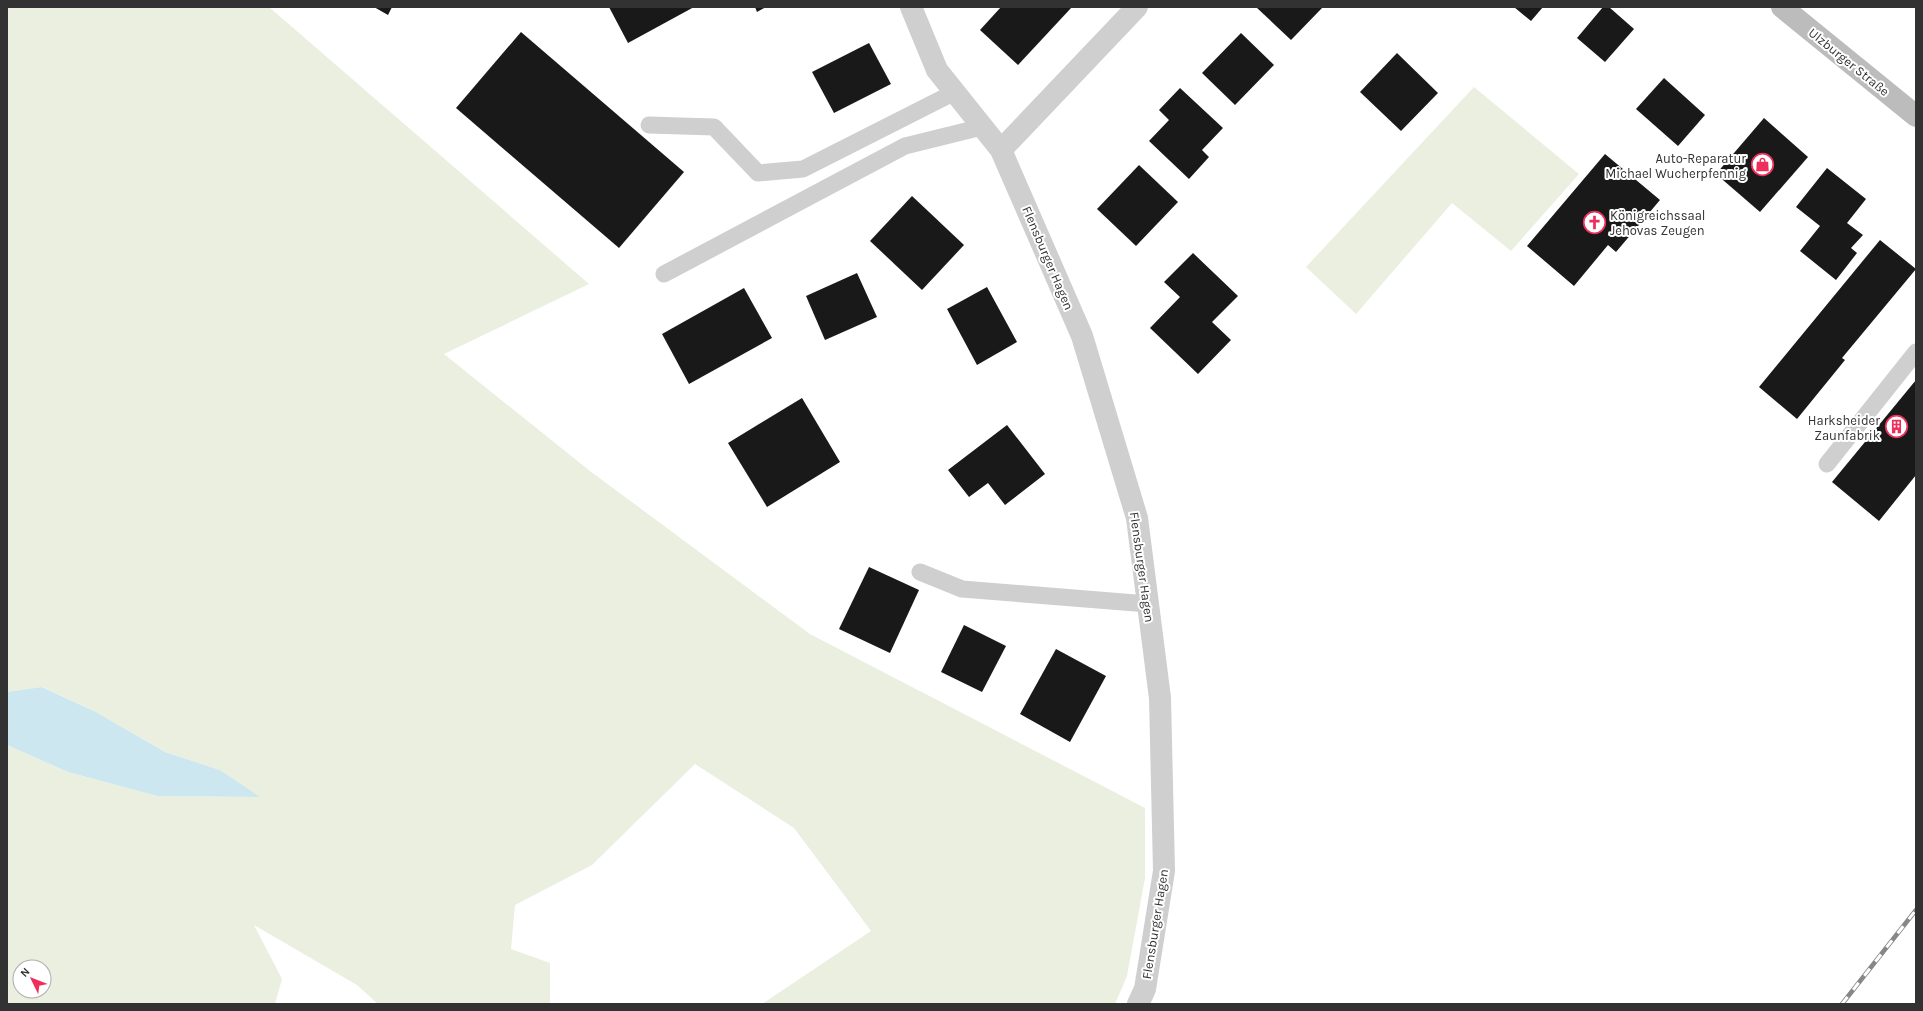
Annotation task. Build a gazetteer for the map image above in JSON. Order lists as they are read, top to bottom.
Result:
{
  "streets": {
    "main road": ["Ulzburger Straße"],
    "street": ["Flensburger Hagen"]
  },
  "places": {
    "shop": ["Auto-Reparatur Michael Wucherpfennig"],
    "church": ["Königreichssaal Jehovas Zeugen"],
    "building": ["Harksheider Zaunfabrik"]
  },
  "north": "top left"
}
